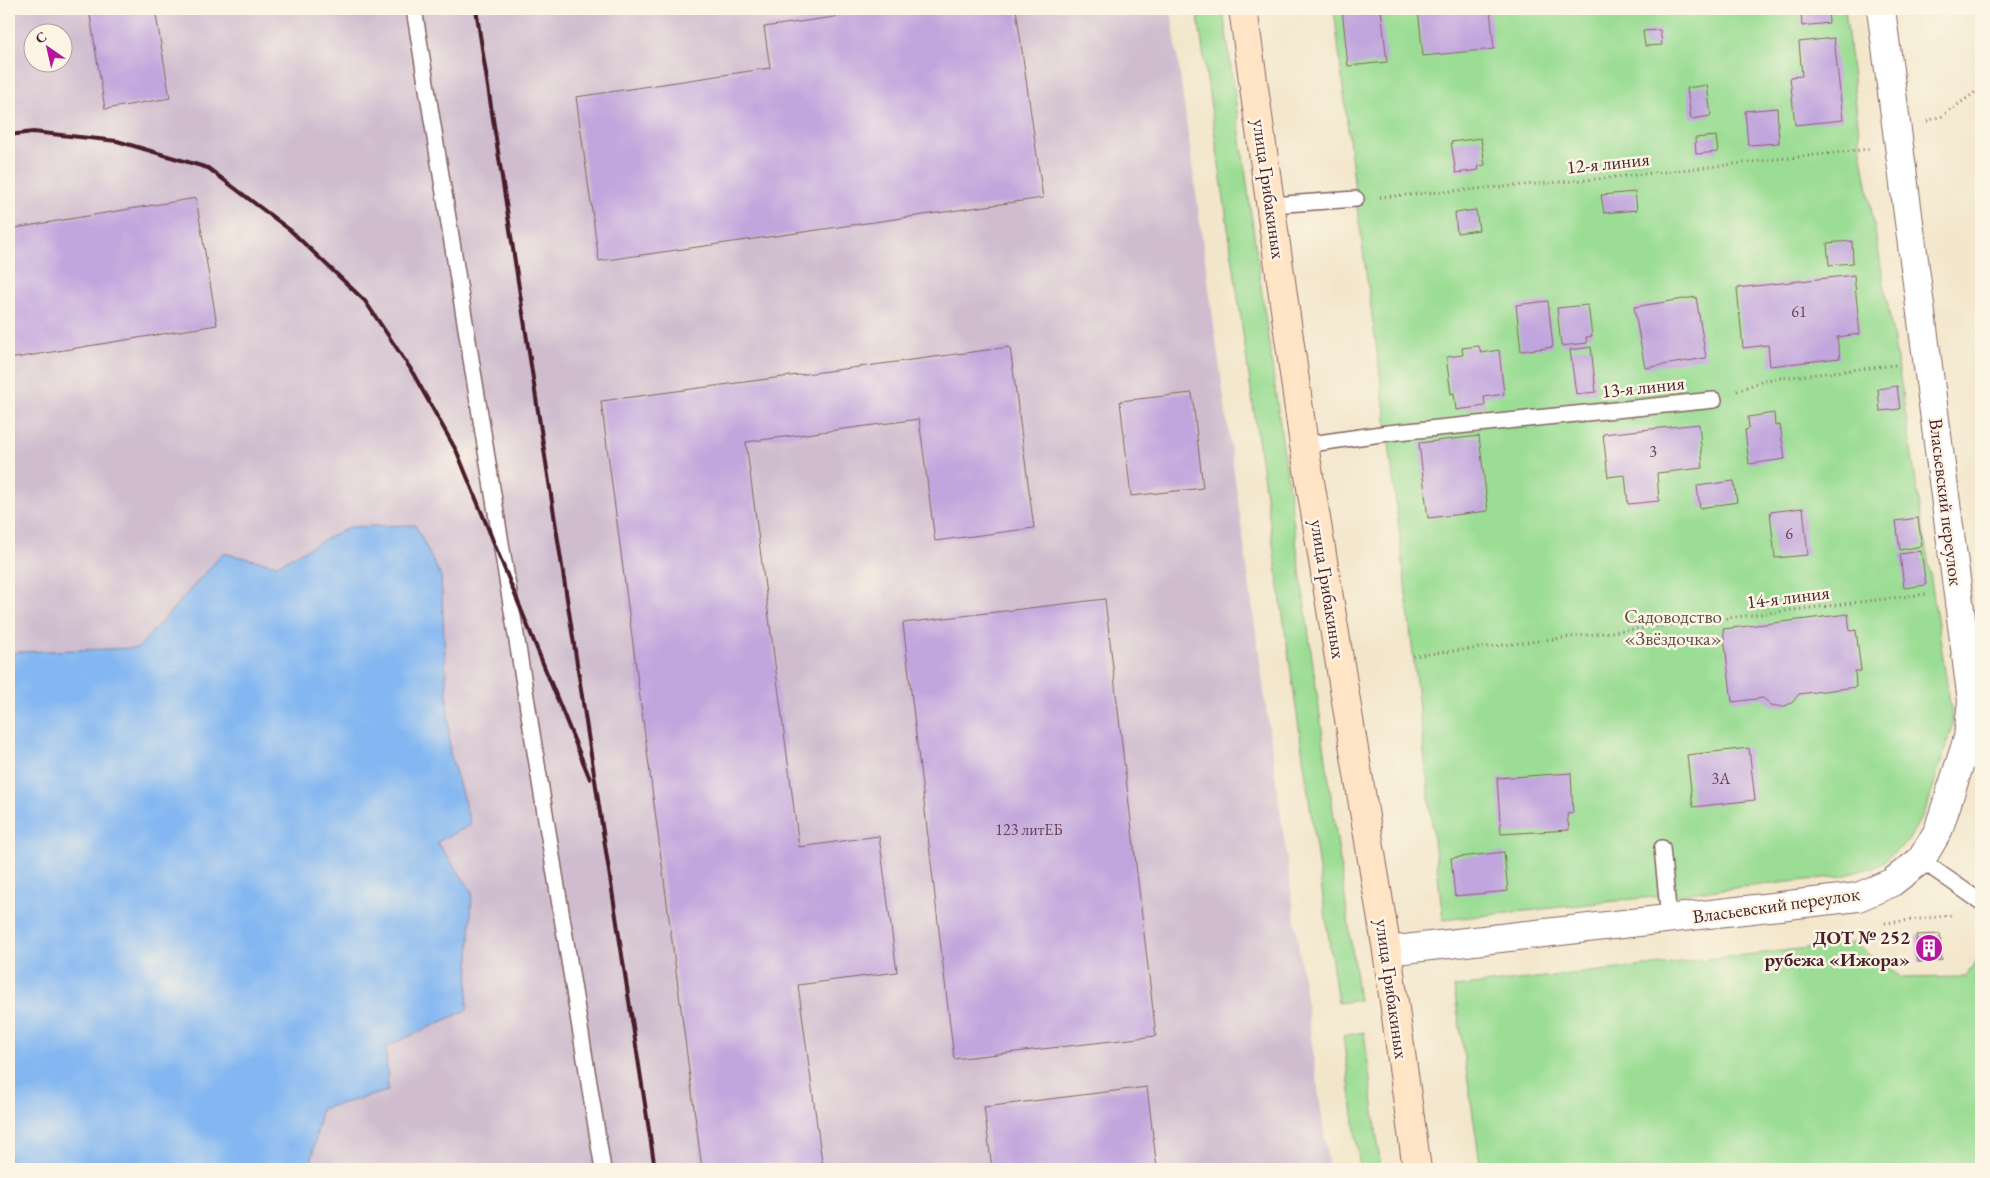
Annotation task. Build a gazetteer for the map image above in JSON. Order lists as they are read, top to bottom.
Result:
{
  "streets": {
    "street": ["улица Грибакиных", "Власьевский переулок"],
    "lane": ["13-я линия"],
    "path": ["12-я линия", "14-я линия"]
  },
  "crossings": [
    ["улица Грибакиных", "13-я линия"],
    ["улица Грибакиных", "Власьевский переулок"],
    ["Власьевский переулок", "14-я линия"]
  ],
  "parks": ["Садоводство «Звёздочка»"],
  "places": {
    "building": ["ДОТ № 252 рубежа «Ижора»"]
  },
  "house_numbers": [
    "61",
    "3",
    "6",
    "3А",
    "123 литЕБ"
  ],
  "north": "top left"
}
